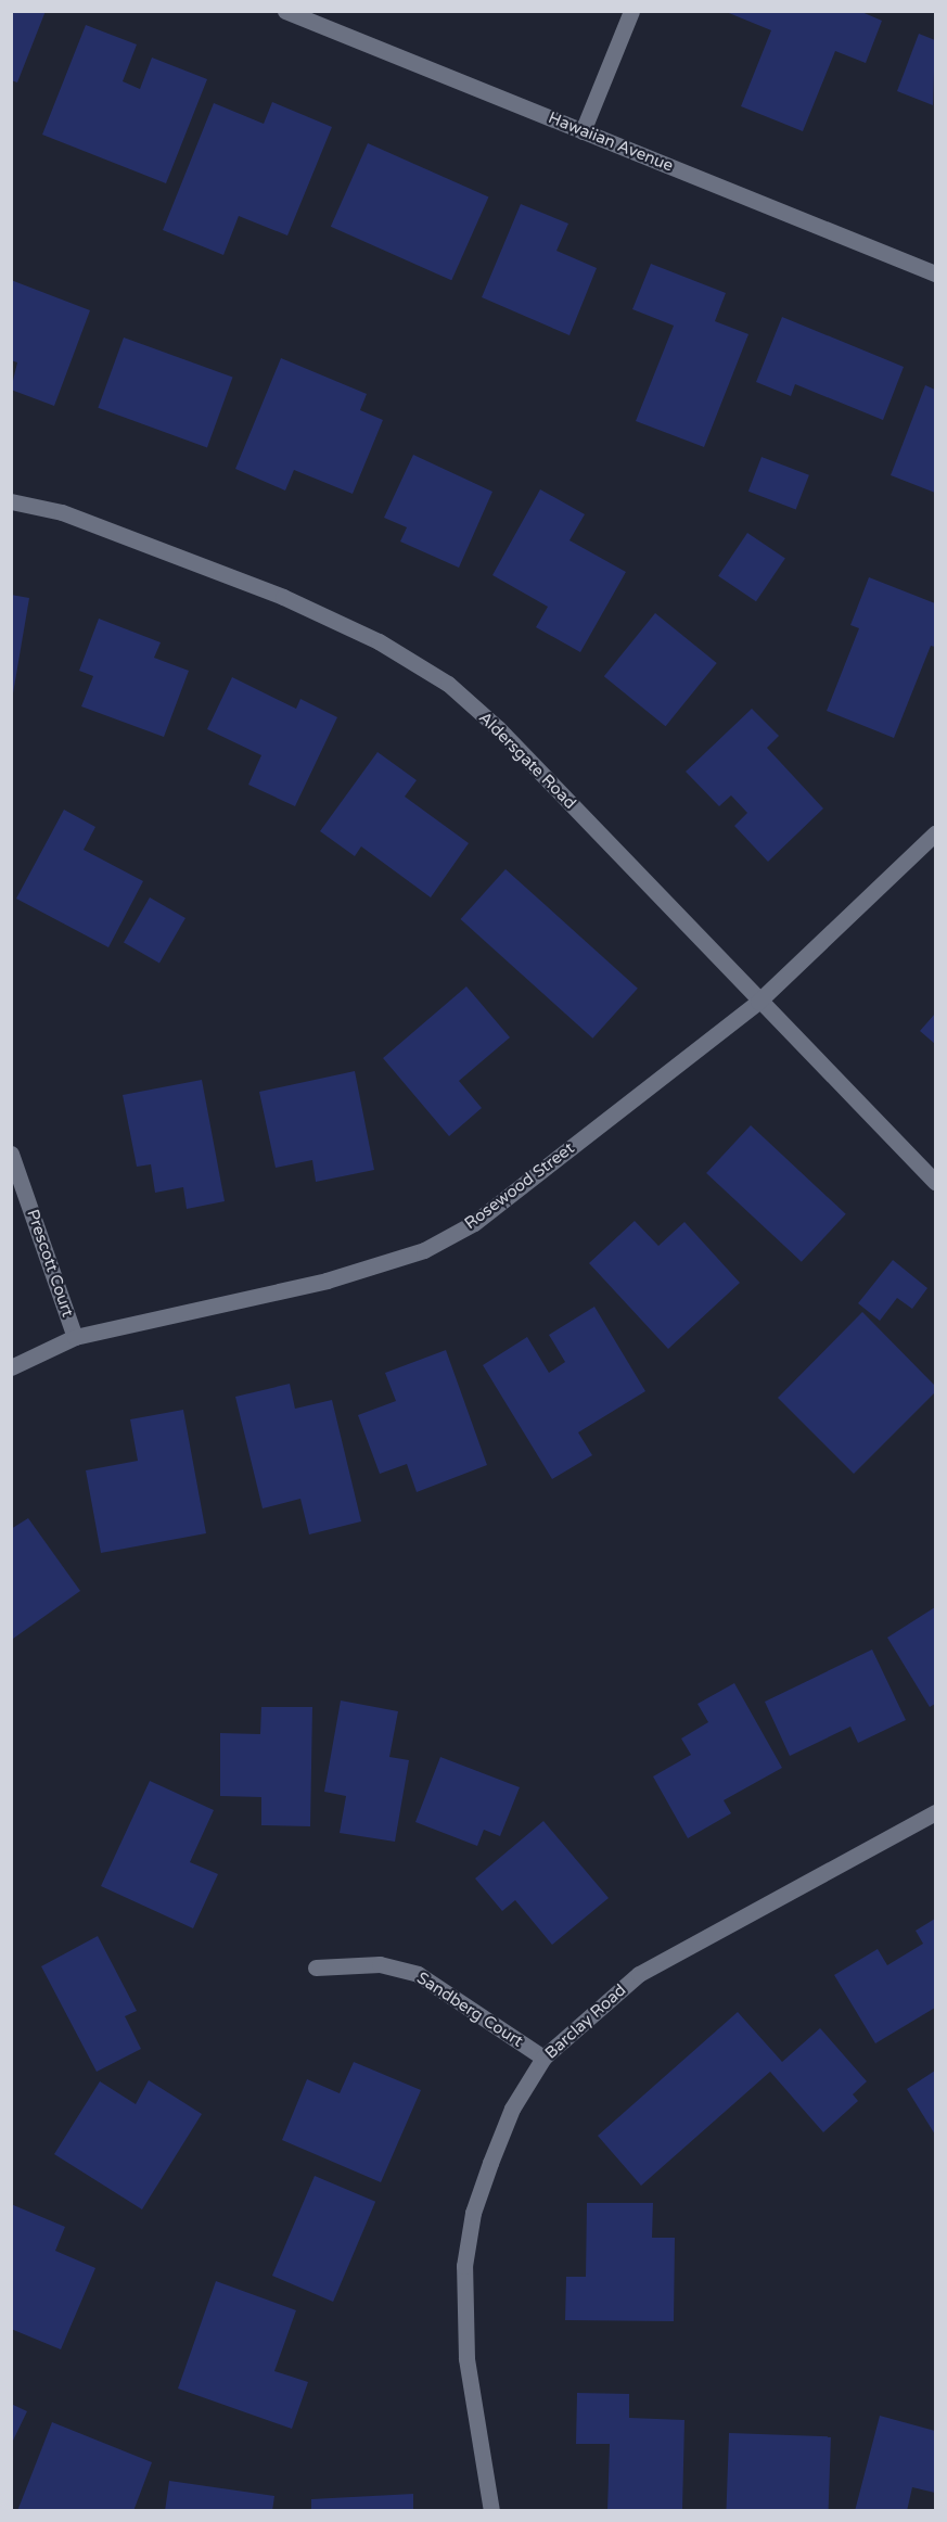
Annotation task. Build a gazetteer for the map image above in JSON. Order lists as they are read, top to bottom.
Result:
{
  "streets": {
    "street": [
      "Hawaiian Avenue",
      "Aldersgate Road",
      "Rosewood Street",
      "Prescott Court",
      "Sandberg Court",
      "Barclay Road"
    ]
  },
  "crossings": [
    ["Aldersgate Road", "Rosewood Street"],
    ["Rosewood Street", "Prescott Court"],
    ["Sandberg Court", "Barclay Road"]
  ]
}
